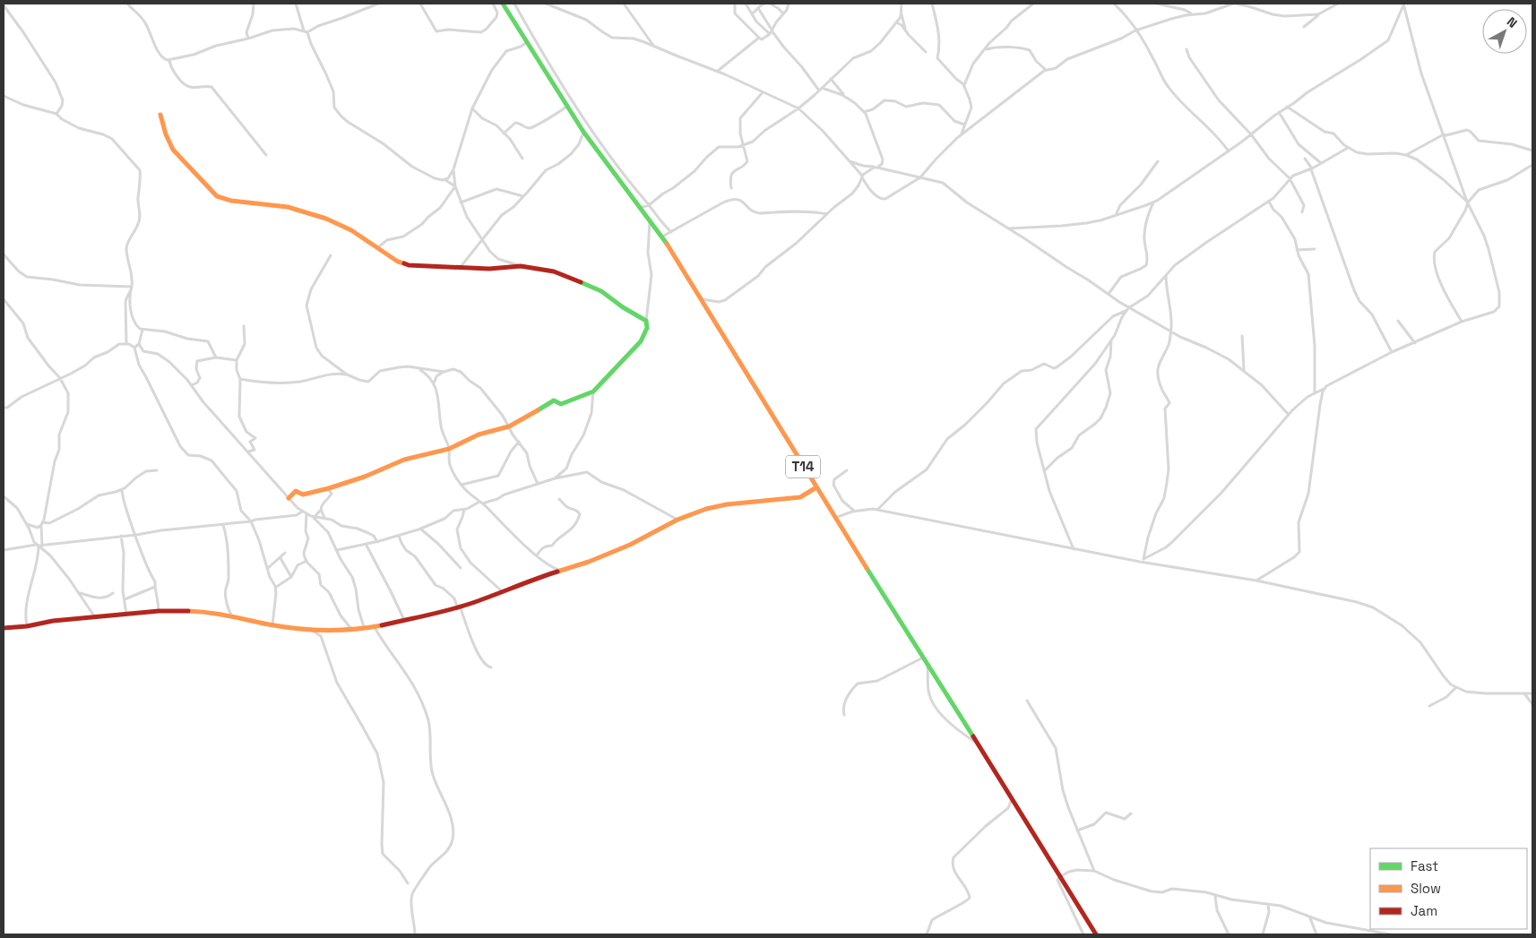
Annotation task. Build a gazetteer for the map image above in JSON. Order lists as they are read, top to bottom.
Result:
{
  "streets": {
    "main road": ["T14"]
  },
  "legend": ["Fast", "Slow", "Jam"],
  "north": "top right"
}
